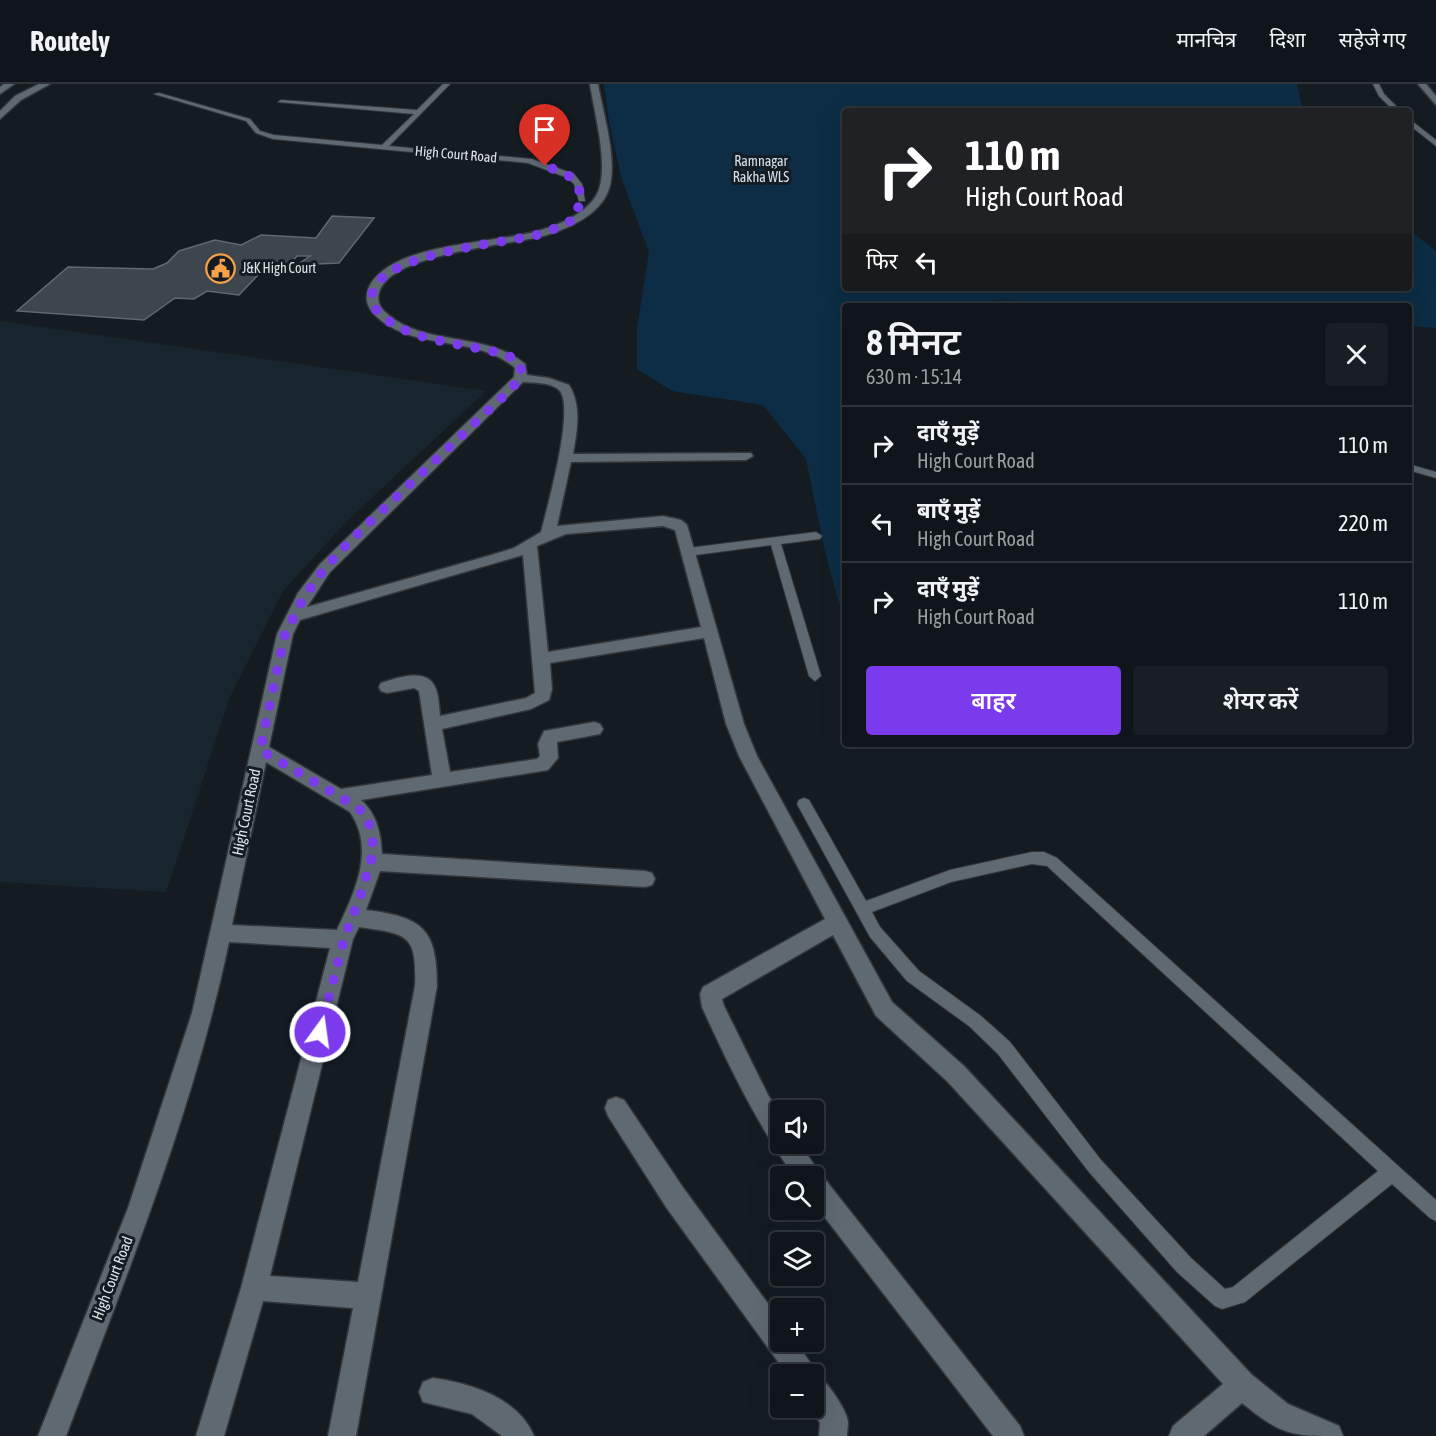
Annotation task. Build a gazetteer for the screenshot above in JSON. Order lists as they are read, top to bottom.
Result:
{
  "streets": {
    "street": ["High Court Road"]
  },
  "parks": ["Ramnagar Rakha WLS"],
  "places": {
    "public building": ["J&K High Court"]
  },
  "page": {
    "header": "Routely",
    "nav": ["मानचित्र", "दिशा", "सहेजे गए"],
    "turn": ["110 m", "High Court Road"],
    "then": "फिर",
    "heading": ["8 मिनट", "630 m · 15:14"],
    "list": [
      {
        "name": "दाएँ मुड़ें",
        "note": "High Court Road",
        "value": "110 m"
      },
      {
        "name": "बाएँ मुड़ें",
        "note": "High Court Road",
        "value": "220 m"
      },
      {
        "name": "दाएँ मुड़ें",
        "note": "High Court Road",
        "value": "110 m"
      }
    ],
    "buttons": ["बाहर", "शेयर करें"],
    "map_buttons": ["+", "−"]
  }
}
